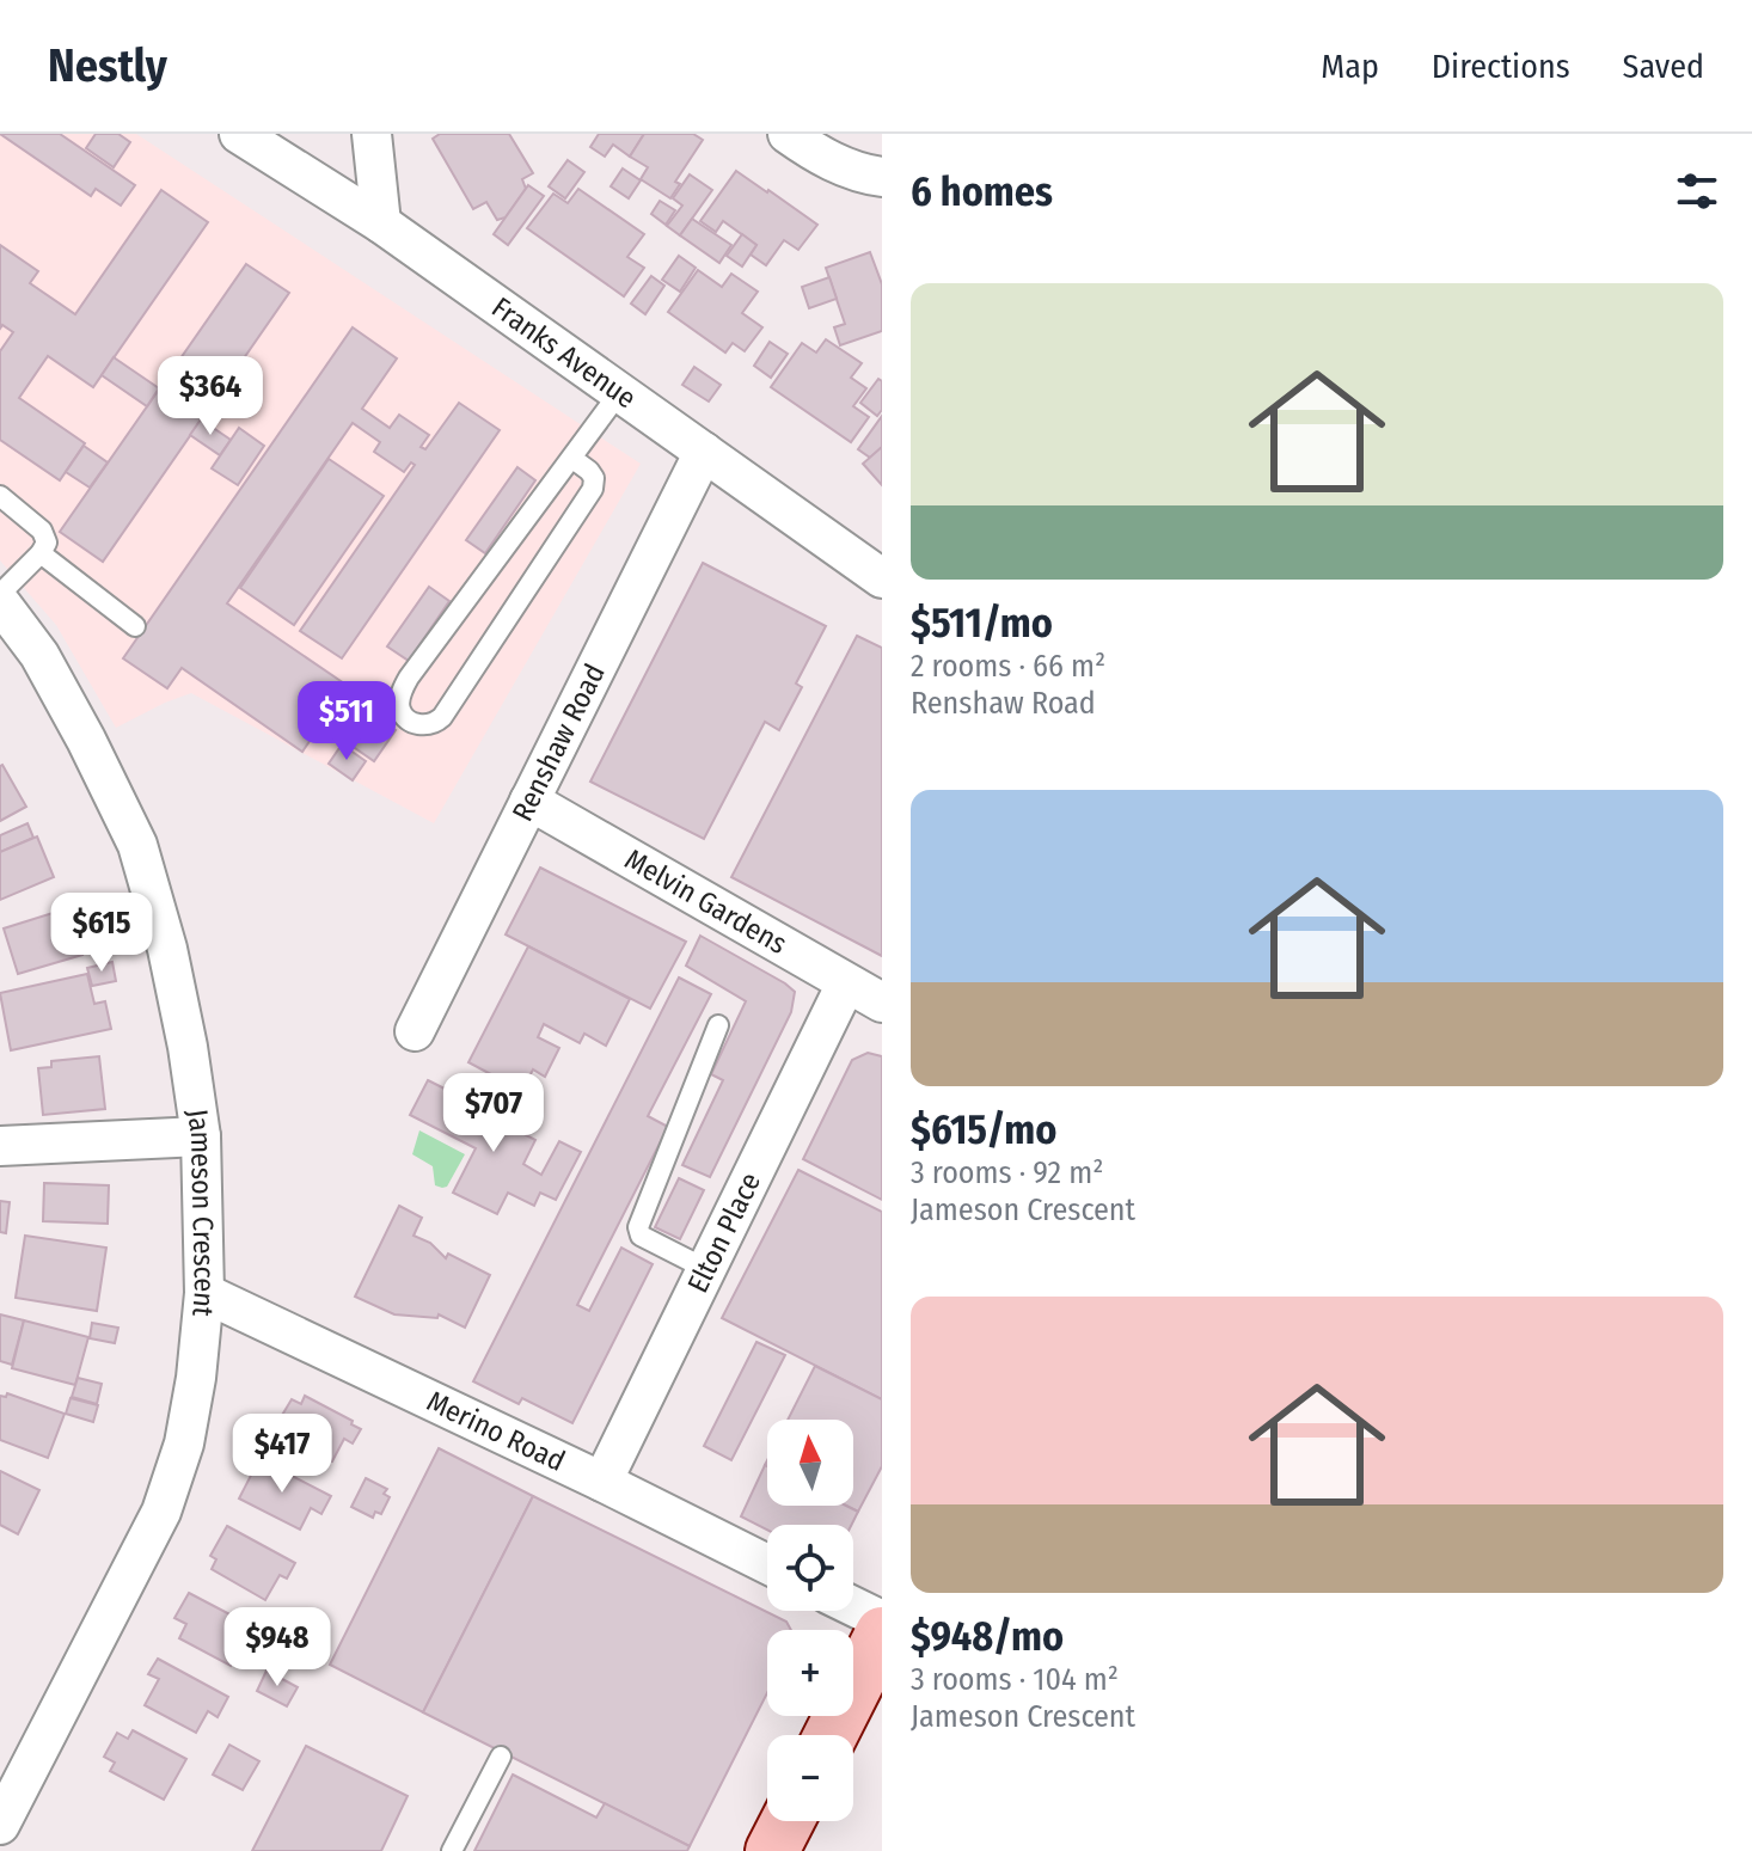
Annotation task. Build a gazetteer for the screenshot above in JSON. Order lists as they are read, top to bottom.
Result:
{
  "streets": {
    "street": [
      "Franks Avenue",
      "Renshaw Road",
      "Melvin Gardens",
      "Jameson Crescent",
      "Elton Place",
      "Merino Road"
    ]
  },
  "crossings": [
    ["Franks Avenue", "Renshaw Road"],
    ["Renshaw Road", "Melvin Gardens"],
    ["Melvin Gardens", "Elton Place"],
    ["Jameson Crescent", "Merino Road"],
    ["Elton Place", "Merino Road"]
  ],
  "north": "top",
  "page": {
    "header": "Nestly",
    "nav": ["Map", "Directions", "Saved"],
    "heading": "6 homes",
    "list": [
      {
        "name": "$511/mo",
        "note": "2 rooms · 66 m² · Renshaw Road"
      },
      {
        "name": "$615/mo",
        "note": "3 rooms · 92 m² · Jameson Crescent"
      },
      {
        "name": "$948/mo",
        "note": "3 rooms · 104 m² · Jameson Crescent"
      }
    ],
    "price": [
      "$364",
      "$511",
      "$615",
      "$707",
      "$417",
      "$948"
    ],
    "map_buttons": ["+", "−"]
  }
}
